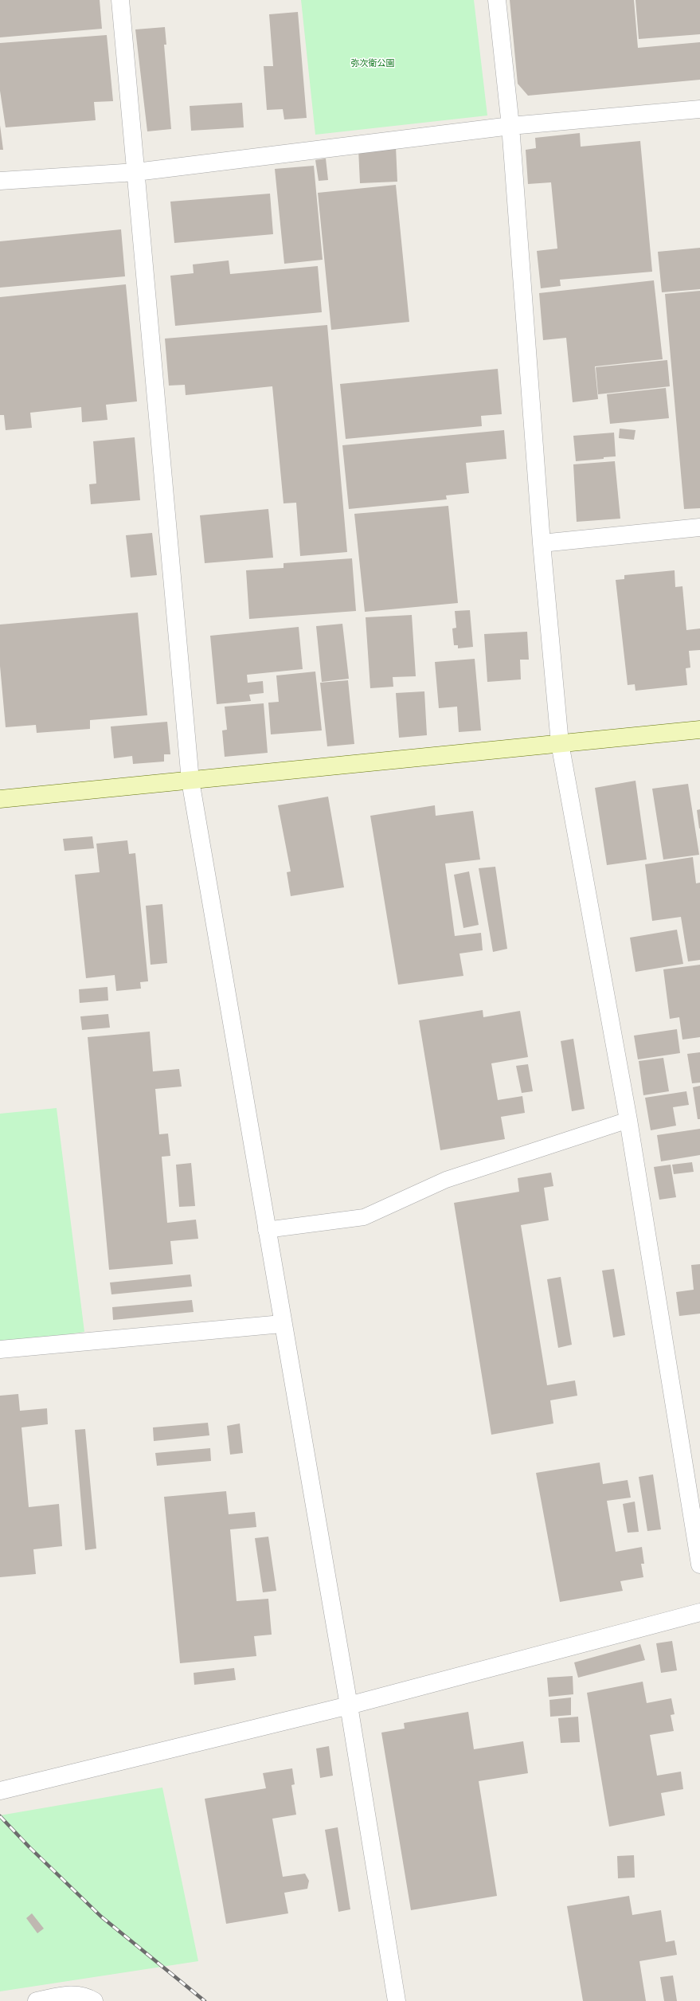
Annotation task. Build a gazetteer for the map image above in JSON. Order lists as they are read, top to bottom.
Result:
{
  "parks": ["弥次衛公園"]
}
